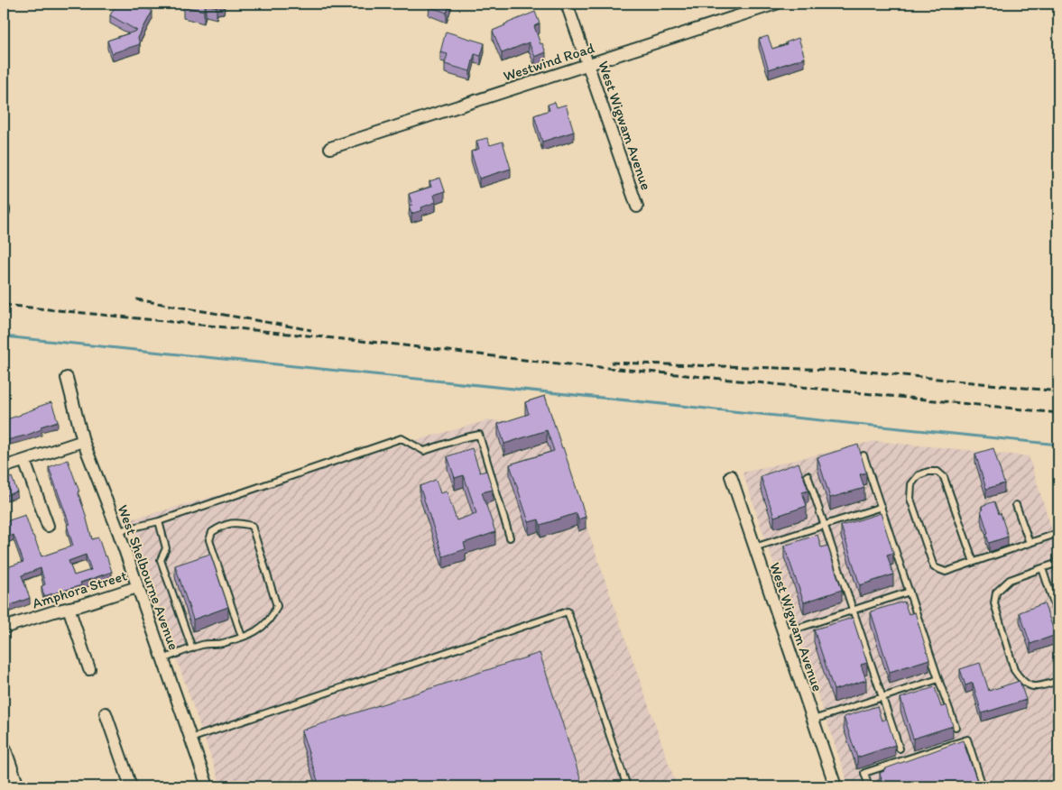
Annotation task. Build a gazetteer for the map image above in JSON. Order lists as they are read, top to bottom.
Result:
{
  "streets": {
    "street": [
      "Westwind Road",
      "West Wigwam Avenue",
      "West Shelbourne Avenue",
      "Amphora Street"
    ]
  },
  "crossings": [
    ["Westwind Road", "West Wigwam Avenue"],
    ["West Shelbourne Avenue", "Amphora Street"]
  ]
}
